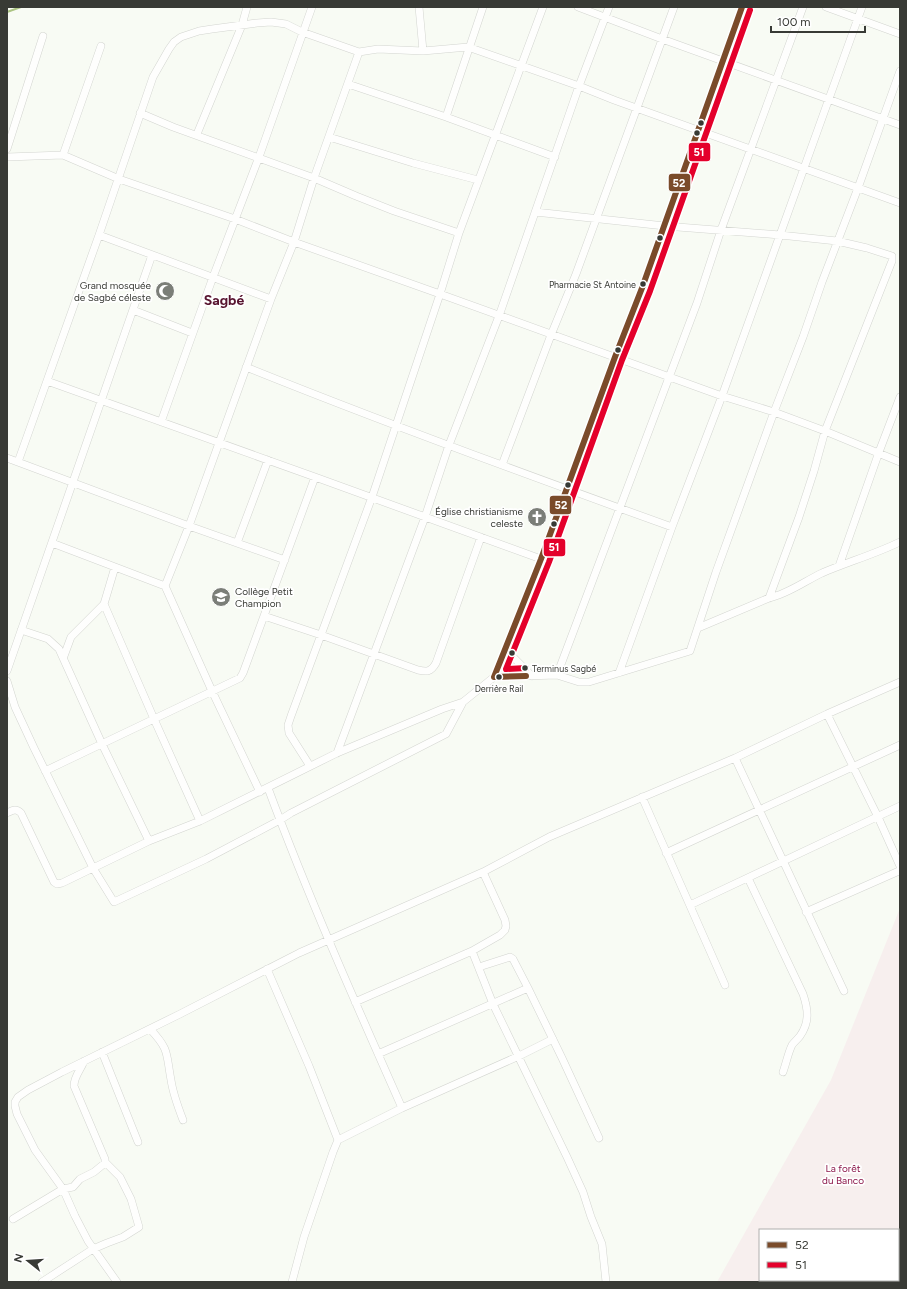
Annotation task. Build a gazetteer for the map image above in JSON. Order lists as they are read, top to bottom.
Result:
{
  "districts": ["Sagbé"],
  "parks": ["La forêt du Banco"],
  "places": {
    "other": ["Pharmacie St Antoine", "Terminus Sagbé", "Derrière Rail"],
    "mosque": ["Grand mosquée de Sagbé céleste"],
    "church": ["Église christianisme celeste"],
    "school or university": ["Collège Petit Champion"]
  },
  "lines": ["transit line 52", "transit line 51"],
  "legend": ["52", "51"],
  "scale_bar": "100 m",
  "north": "left"
}
